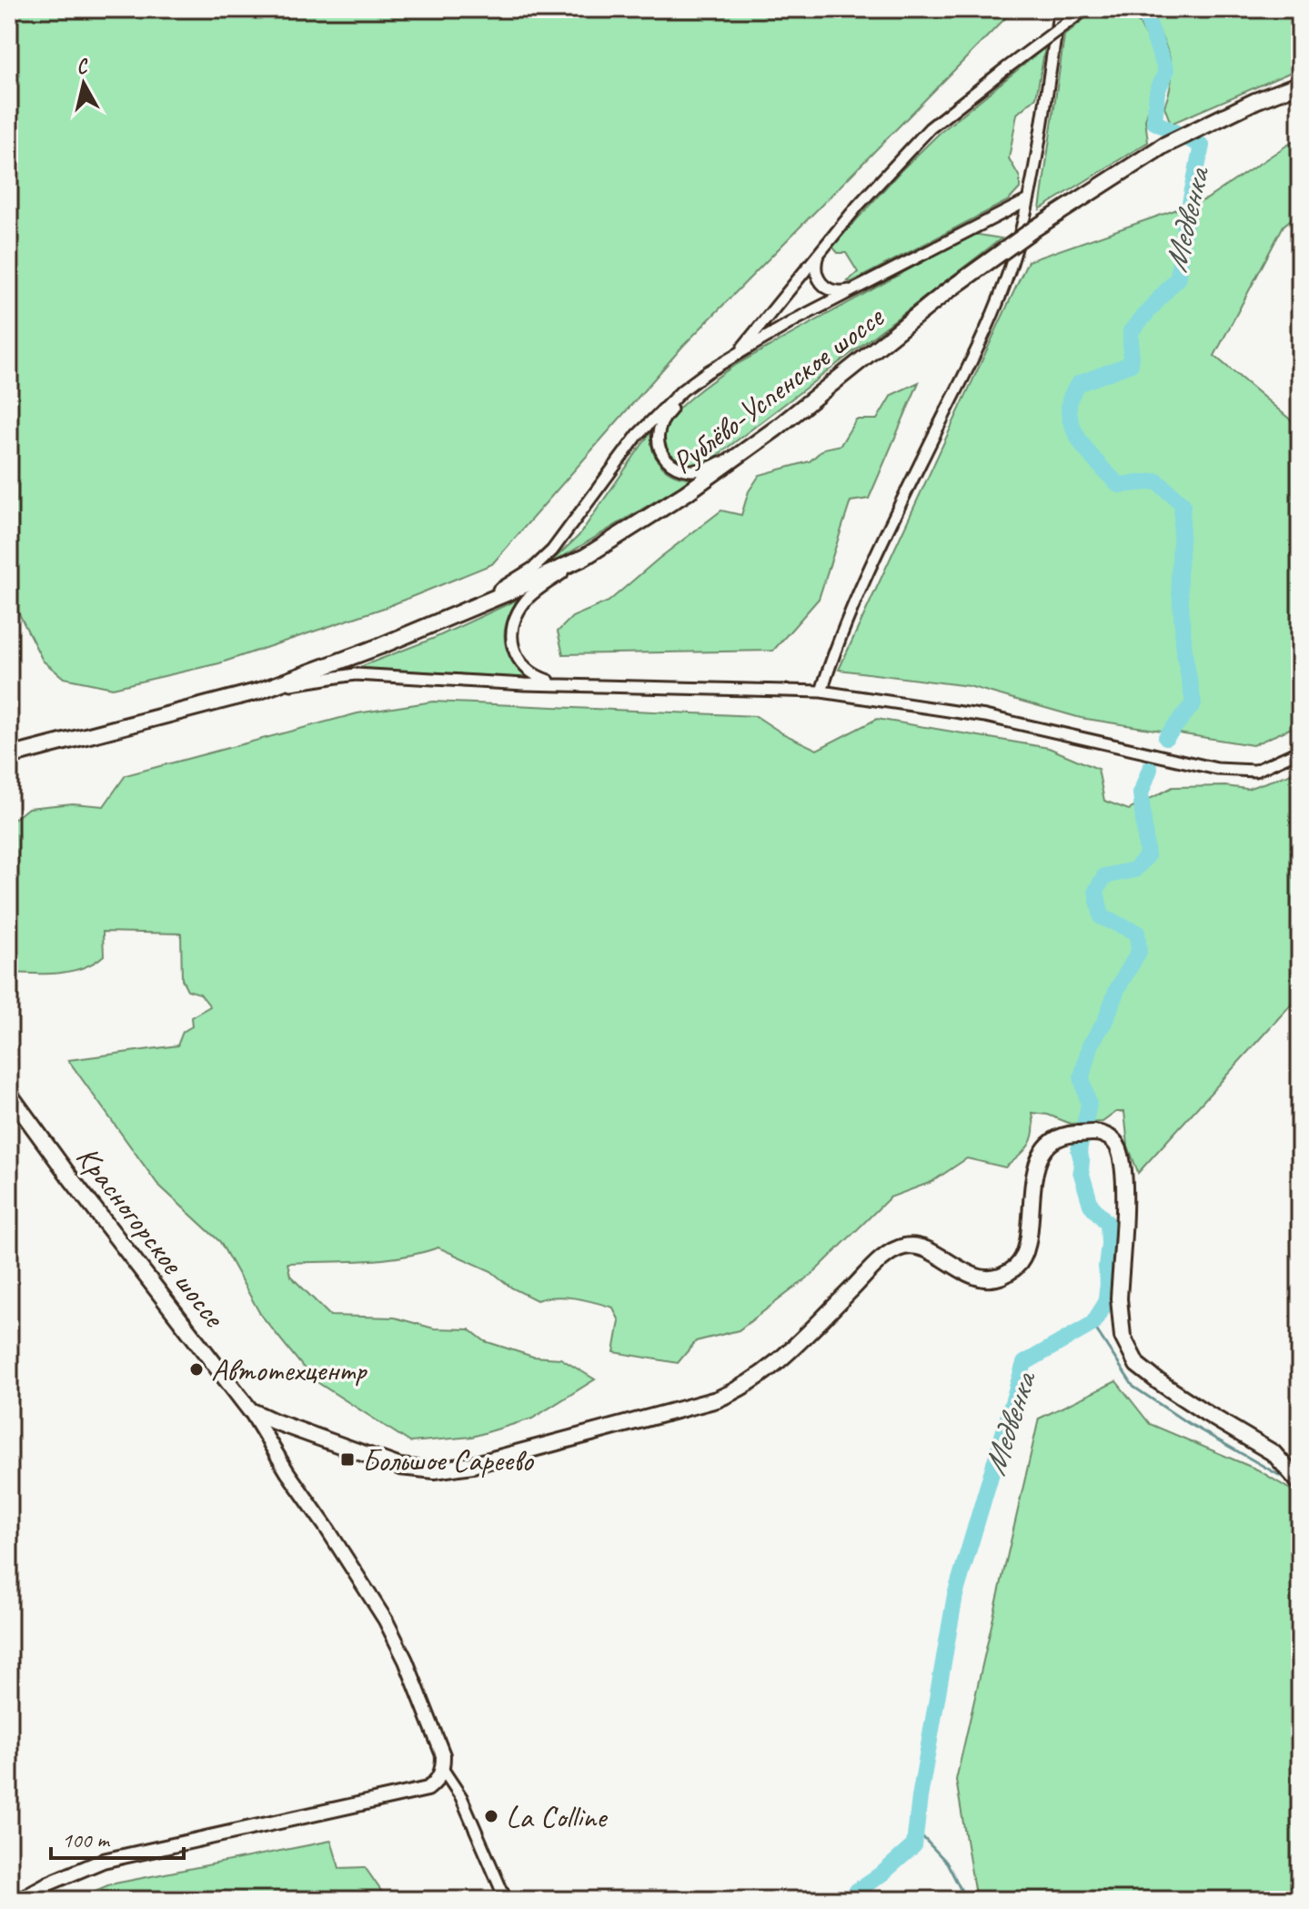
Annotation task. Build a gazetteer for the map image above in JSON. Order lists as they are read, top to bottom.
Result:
{
  "streets": {
    "main road": ["Рублёво-Успенское шоссе", "Красногорское шоссе"]
  },
  "water": ["Медвенка"],
  "places": {
    "other": ["Автотехцентр", "La Colline"],
    "transit": ["Большое Сареево"]
  },
  "scale_bar": "100 m",
  "north": "top"
}
